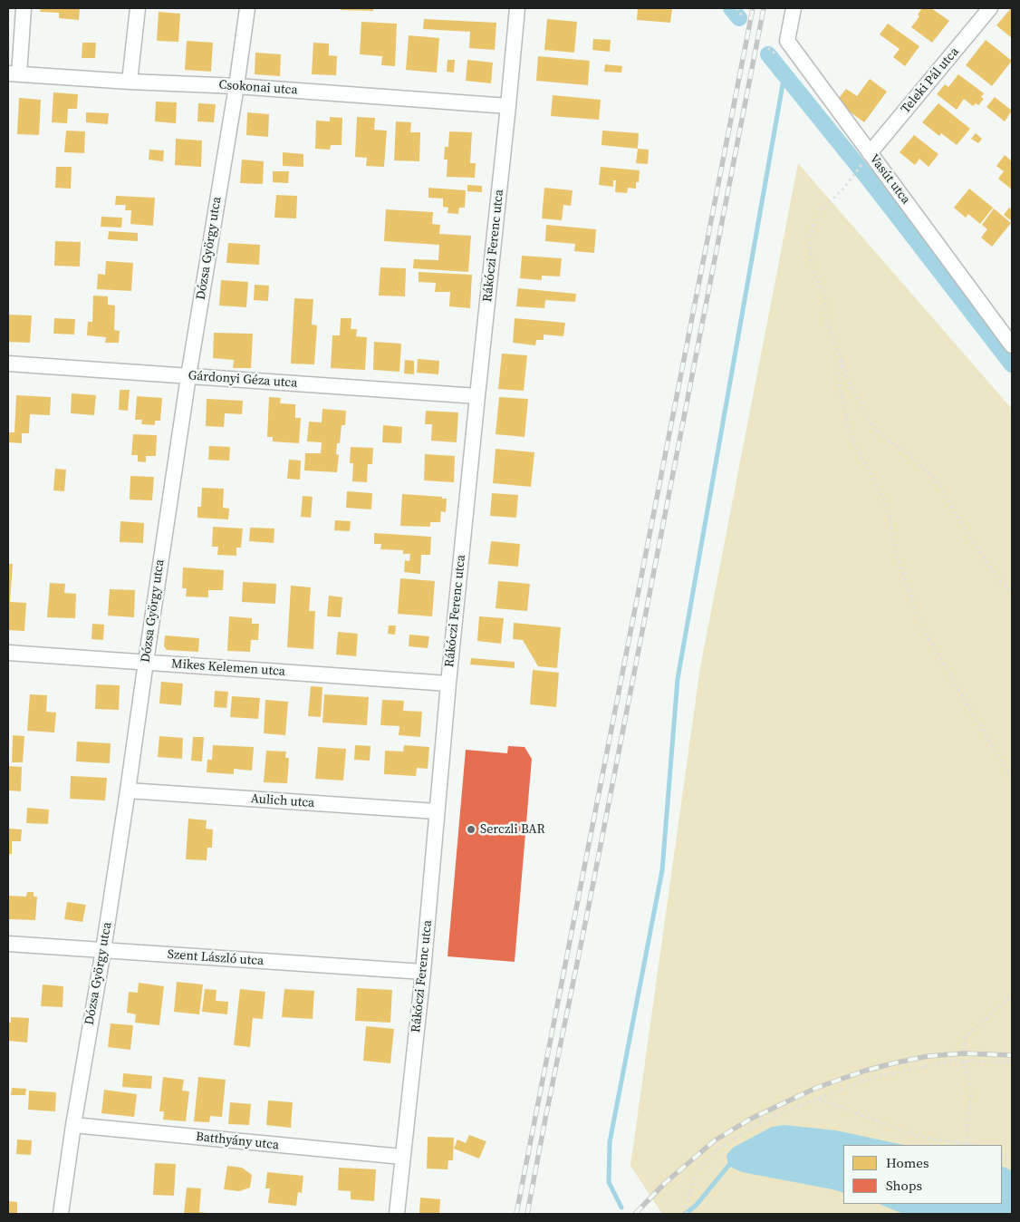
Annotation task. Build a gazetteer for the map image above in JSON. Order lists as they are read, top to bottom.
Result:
{
  "streets": {
    "street": [
      "Teleki Pál utca",
      "Csokonai utca",
      "Vasút utca",
      "Rákóczi Ferenc utca",
      "Dózsa György utca",
      "Gárdonyi Géza utca",
      "Mikes Kelemen utca",
      "Aulich utca",
      "Szent László utca",
      "Batthyány utca"
    ]
  },
  "crossings": [
    ["Teleki Pál utca", "Vasút utca"],
    ["Csokonai utca", "Rákóczi Ferenc utca"],
    ["Csokonai utca", "Dózsa György utca"],
    ["Rákóczi Ferenc utca", "Gárdonyi Géza utca"],
    ["Rákóczi Ferenc utca", "Mikes Kelemen utca"],
    ["Rákóczi Ferenc utca", "Aulich utca"],
    ["Rákóczi Ferenc utca", "Szent László utca"],
    ["Rákóczi Ferenc utca", "Batthyány utca"],
    ["Dózsa György utca", "Gárdonyi Géza utca"],
    ["Dózsa György utca", "Mikes Kelemen utca"],
    ["Dózsa György utca", "Aulich utca"],
    ["Dózsa György utca", "Szent László utca"],
    ["Dózsa György utca", "Batthyány utca"]
  ],
  "places": ["Serczli BAR"],
  "legend": ["Homes", "Shops"]
}
